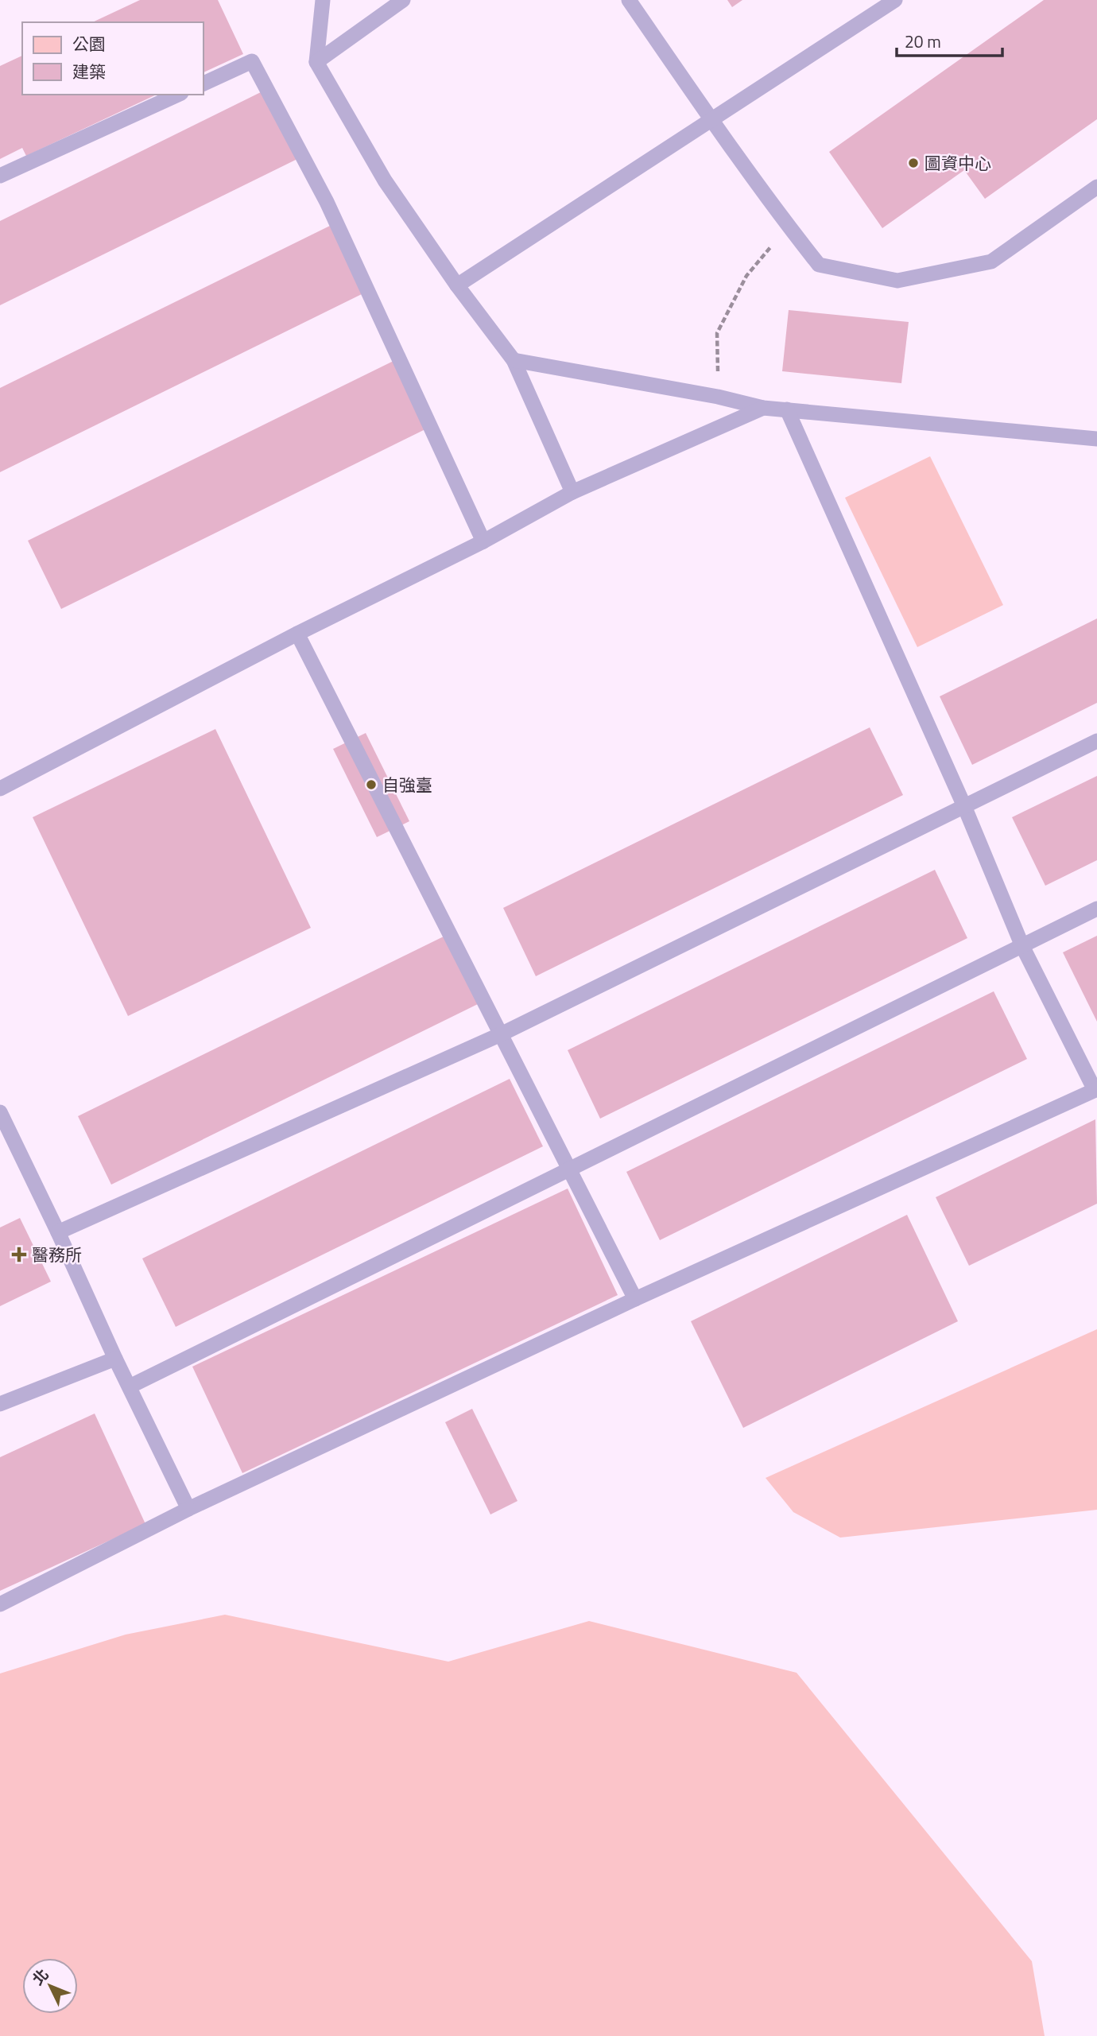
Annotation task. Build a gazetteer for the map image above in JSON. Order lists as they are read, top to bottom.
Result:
{
  "places": {
    "other": ["圖資中心", "自強臺"],
    "health": ["醫務所"]
  },
  "legend": ["公園", "建築"],
  "scale_bar": "20 m",
  "north": "top left"
}
